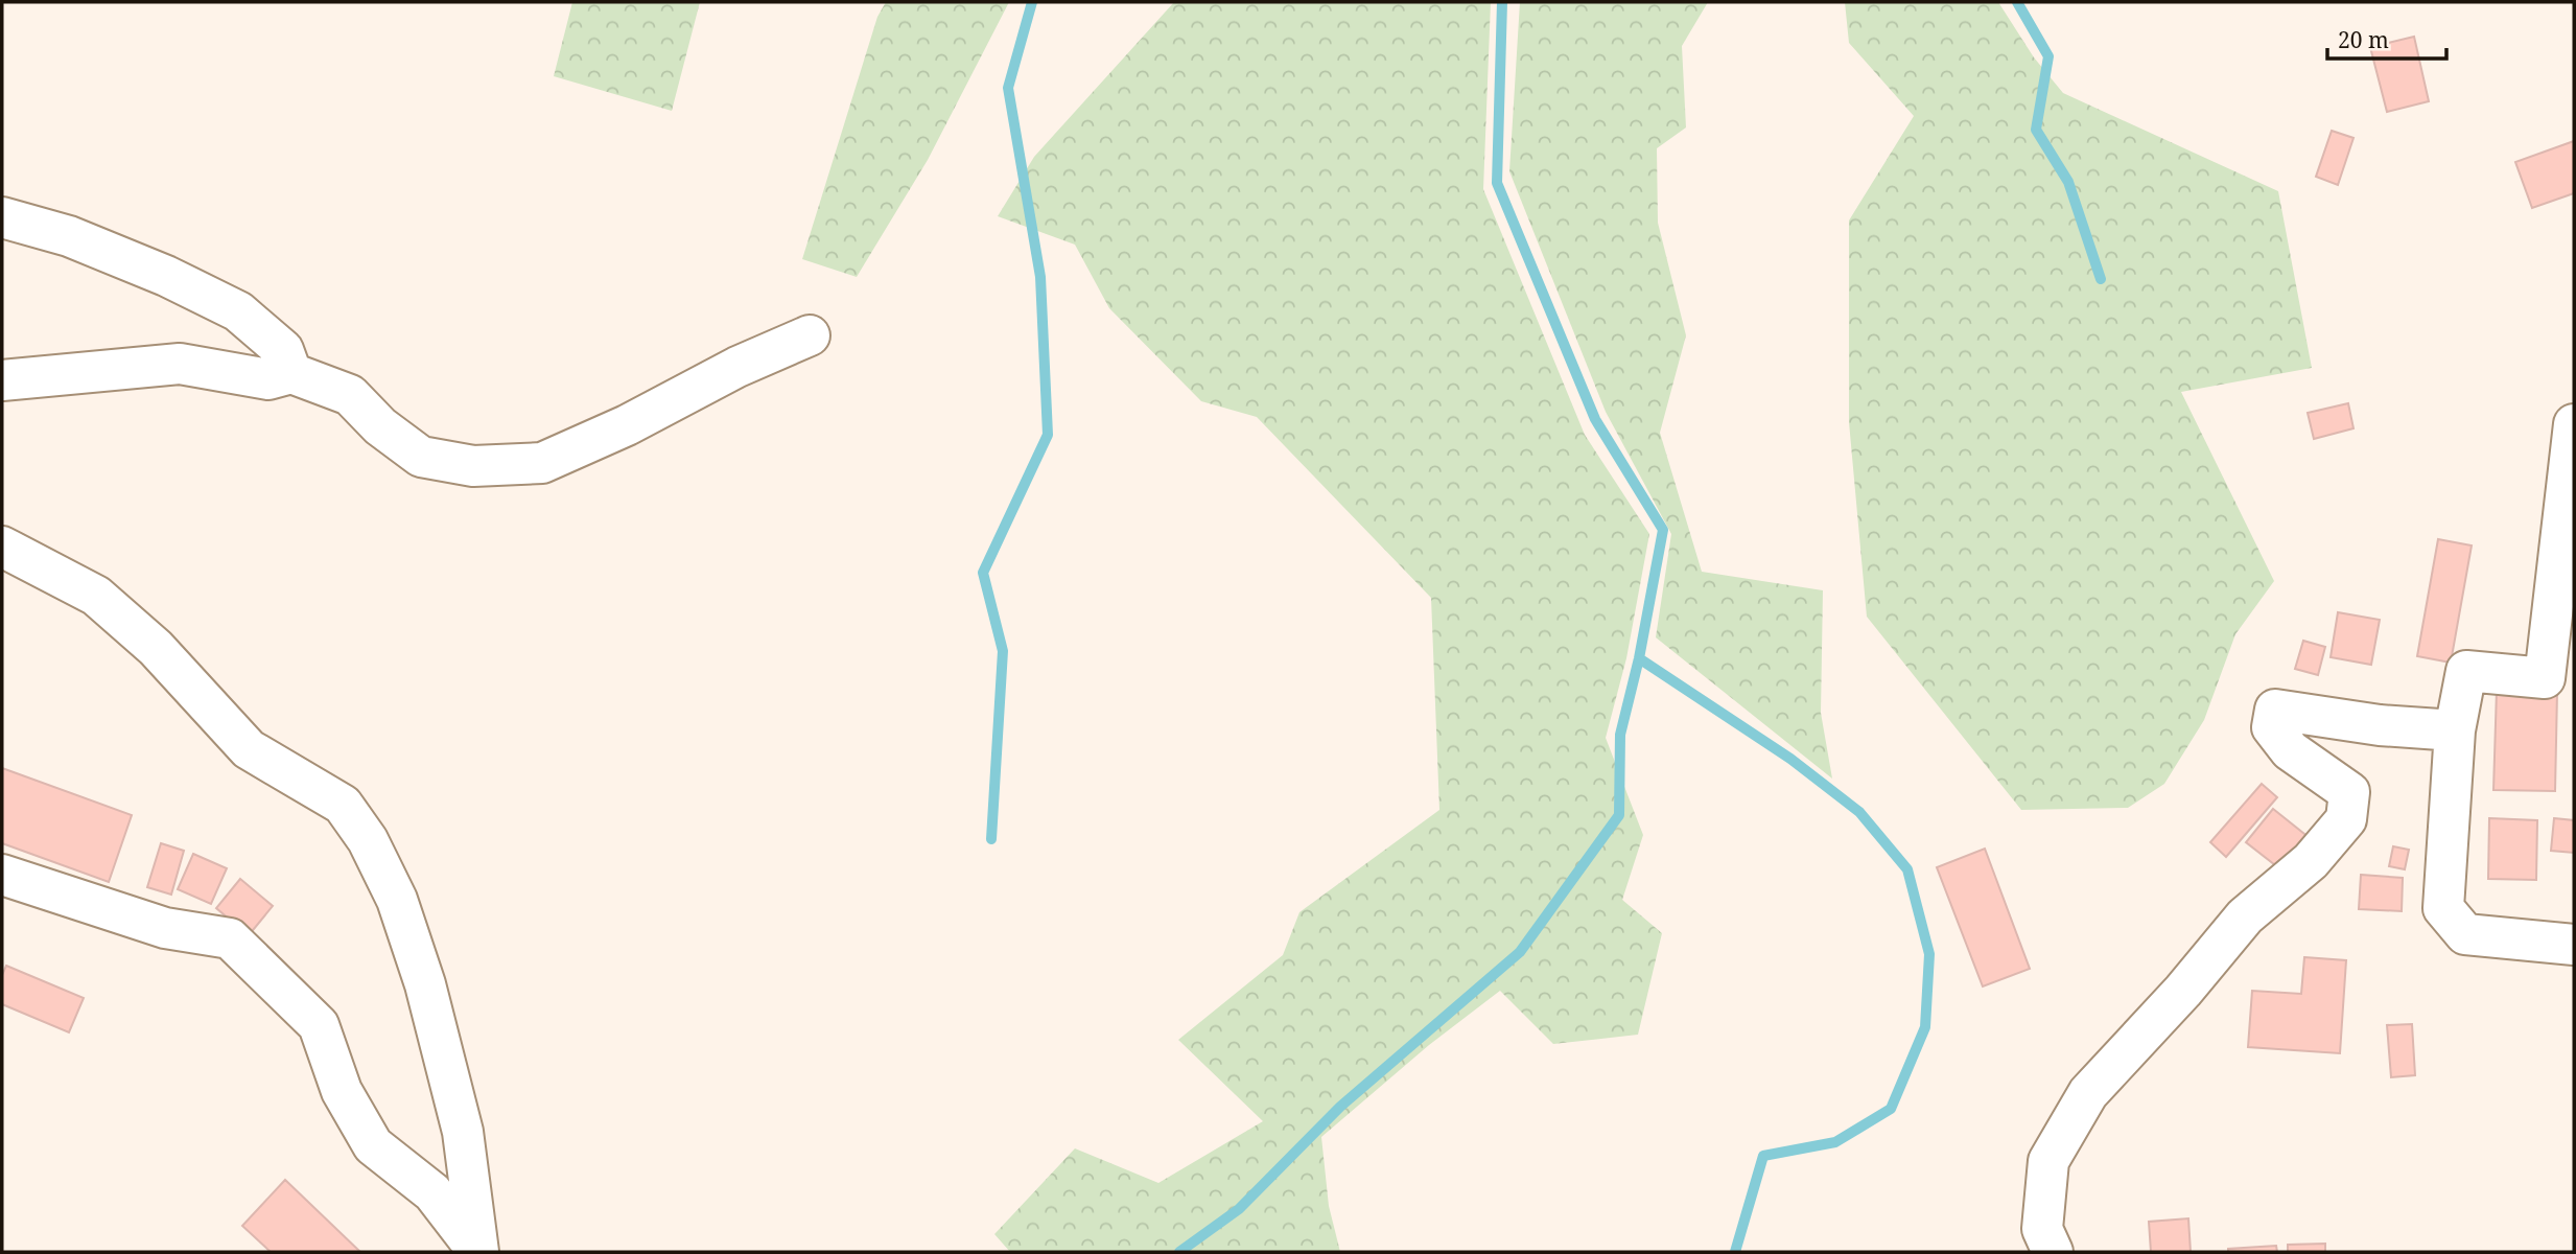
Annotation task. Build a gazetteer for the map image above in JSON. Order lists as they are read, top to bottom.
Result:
{
  "scale_bar": "20 m"
}
